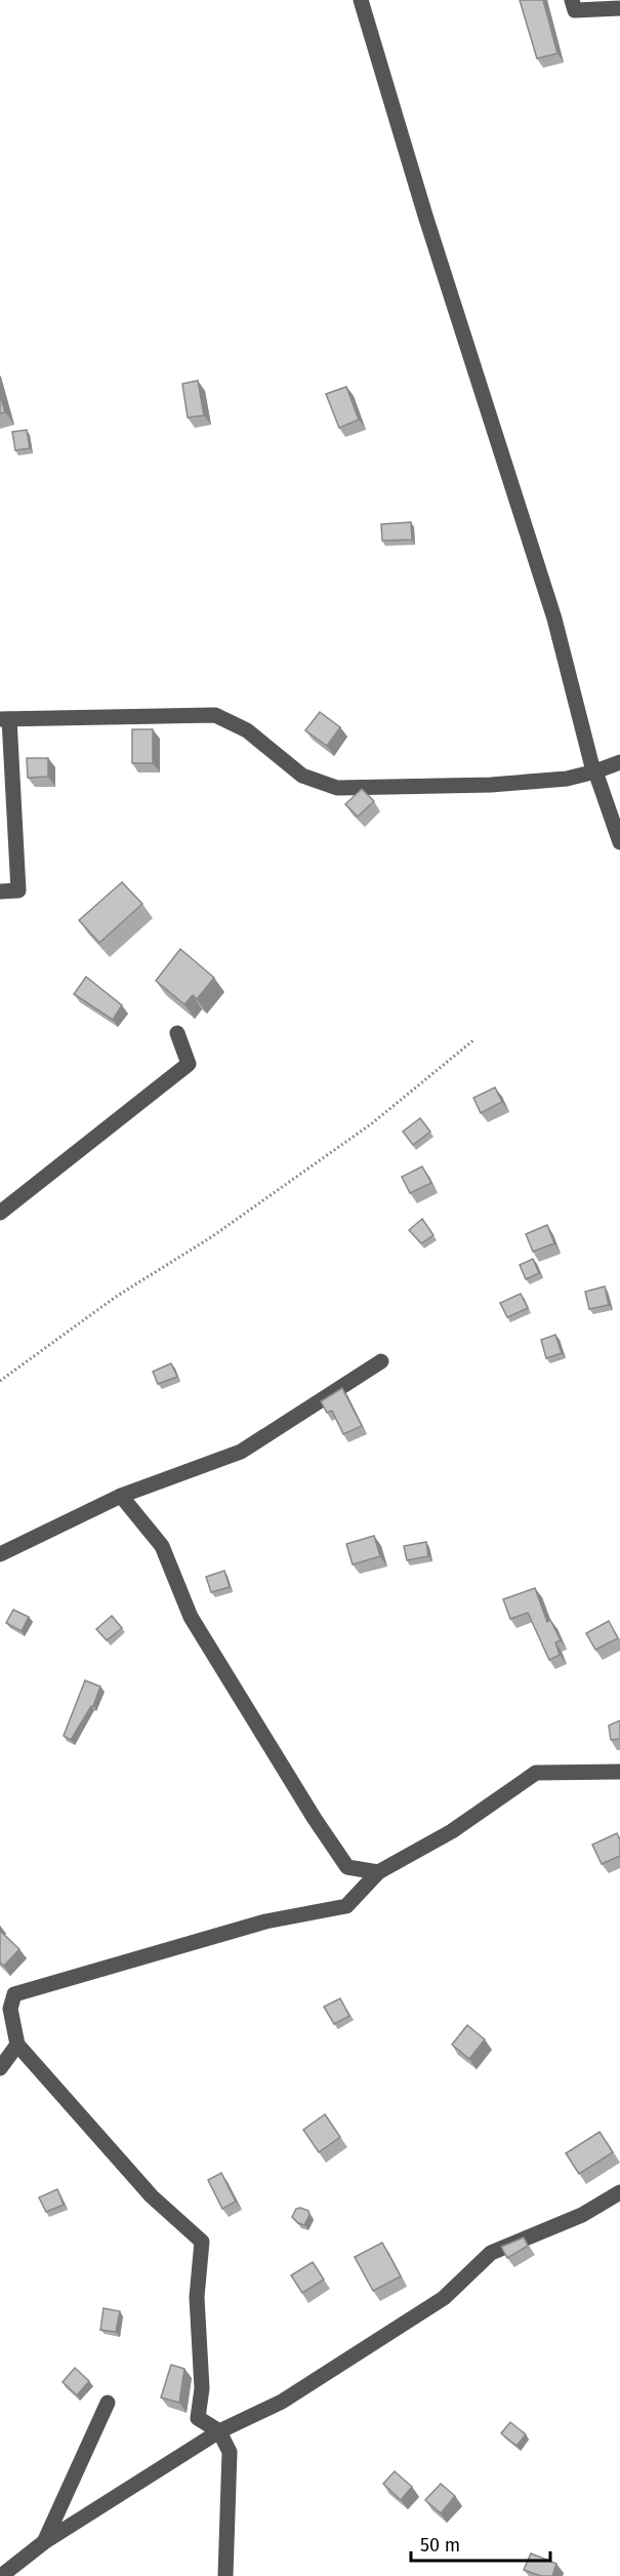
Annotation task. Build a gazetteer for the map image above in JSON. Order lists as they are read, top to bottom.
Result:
{
  "scale_bar": "50 m"
}
